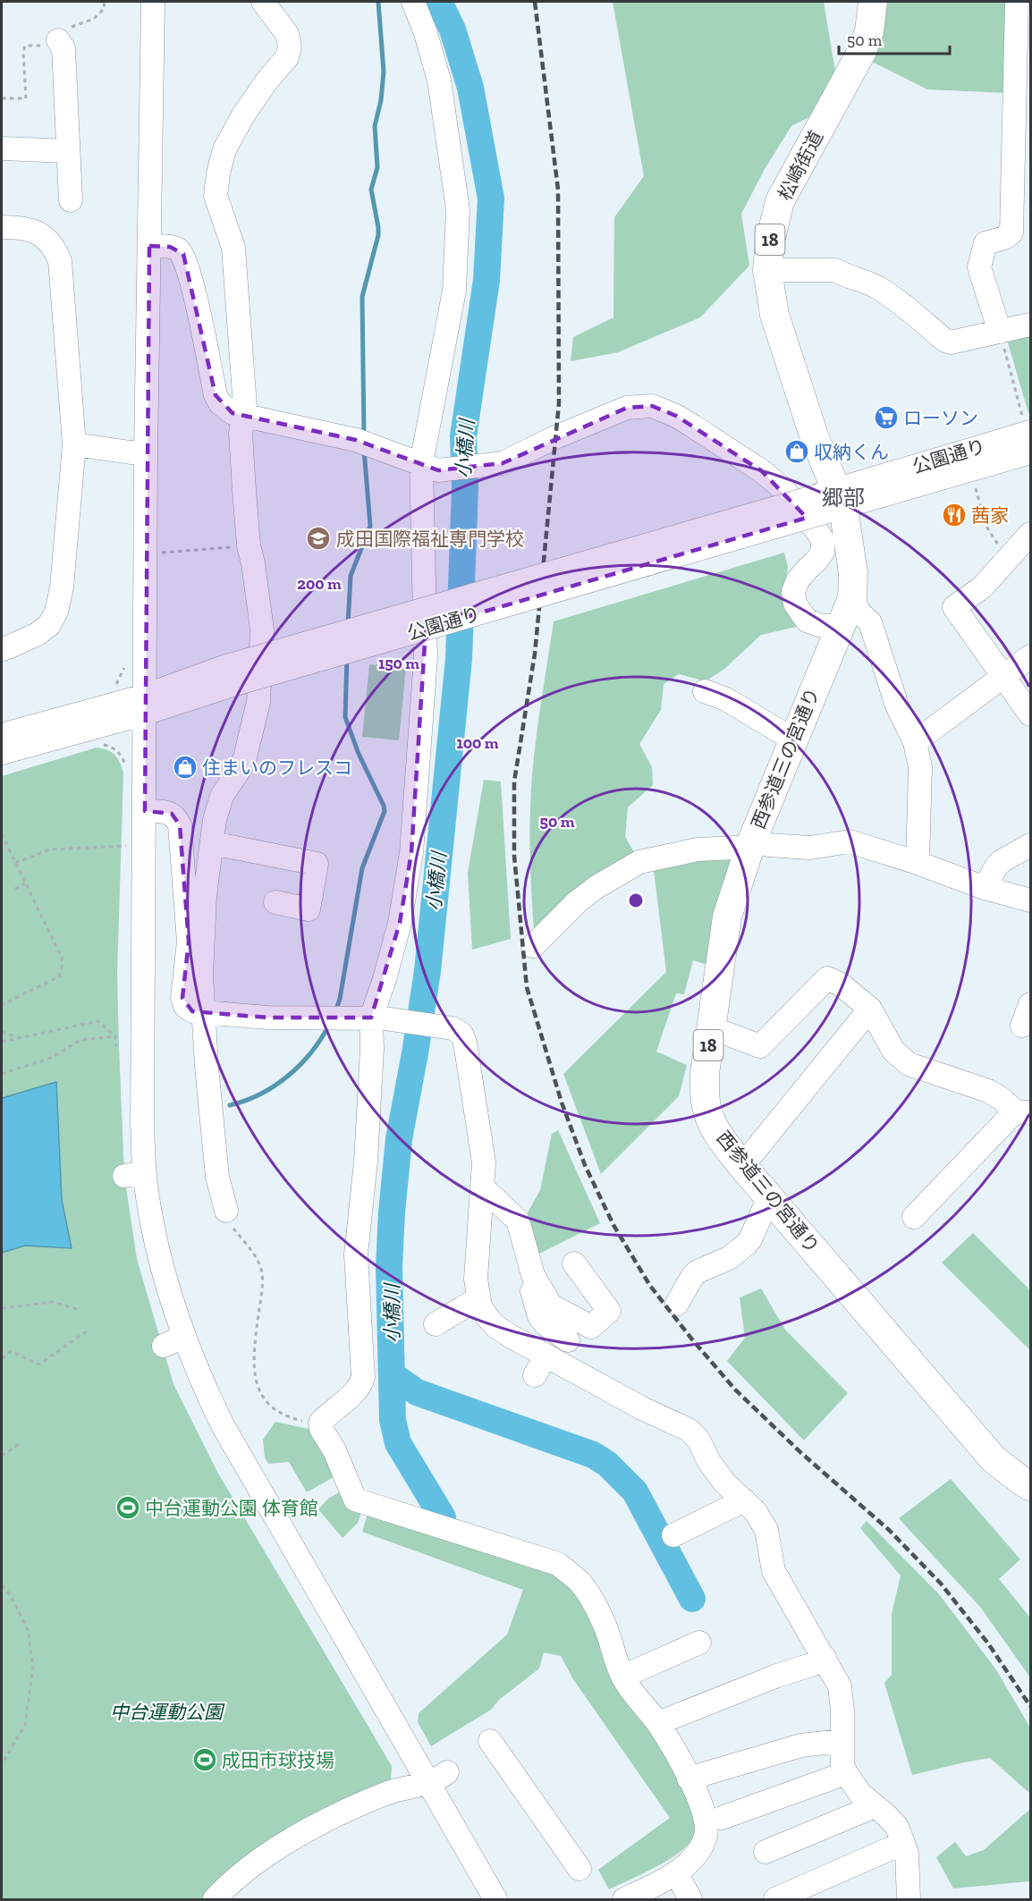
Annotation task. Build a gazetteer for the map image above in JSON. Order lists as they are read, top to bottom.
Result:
{
  "streets": {
    "main road": ["松崎街道", "18", "西参道三の宮通り"],
    "street": ["公園通り"]
  },
  "crossings": [
    ["松崎街道", "公園通り"],
    ["松崎街道", "西参道三の宮通り"],
    ["公園通り", "西参道三の宮通り"]
  ],
  "districts": ["郷部"],
  "water": ["小橋川"],
  "parks": ["中台運動公園"],
  "places": {
    "supermarket": ["ローソン"],
    "shop": ["収納くん", "住まいのフレスコ"],
    "restaurant": ["茜家"],
    "school or university": ["成田国際福祉専門学校"],
    "sports": ["中台運動公園 体育館", "成田市球技場"]
  },
  "scale_bar": "50 m",
  "rings": [
    "200 m",
    "150 m",
    "100 m",
    "50 m"
  ]
}
